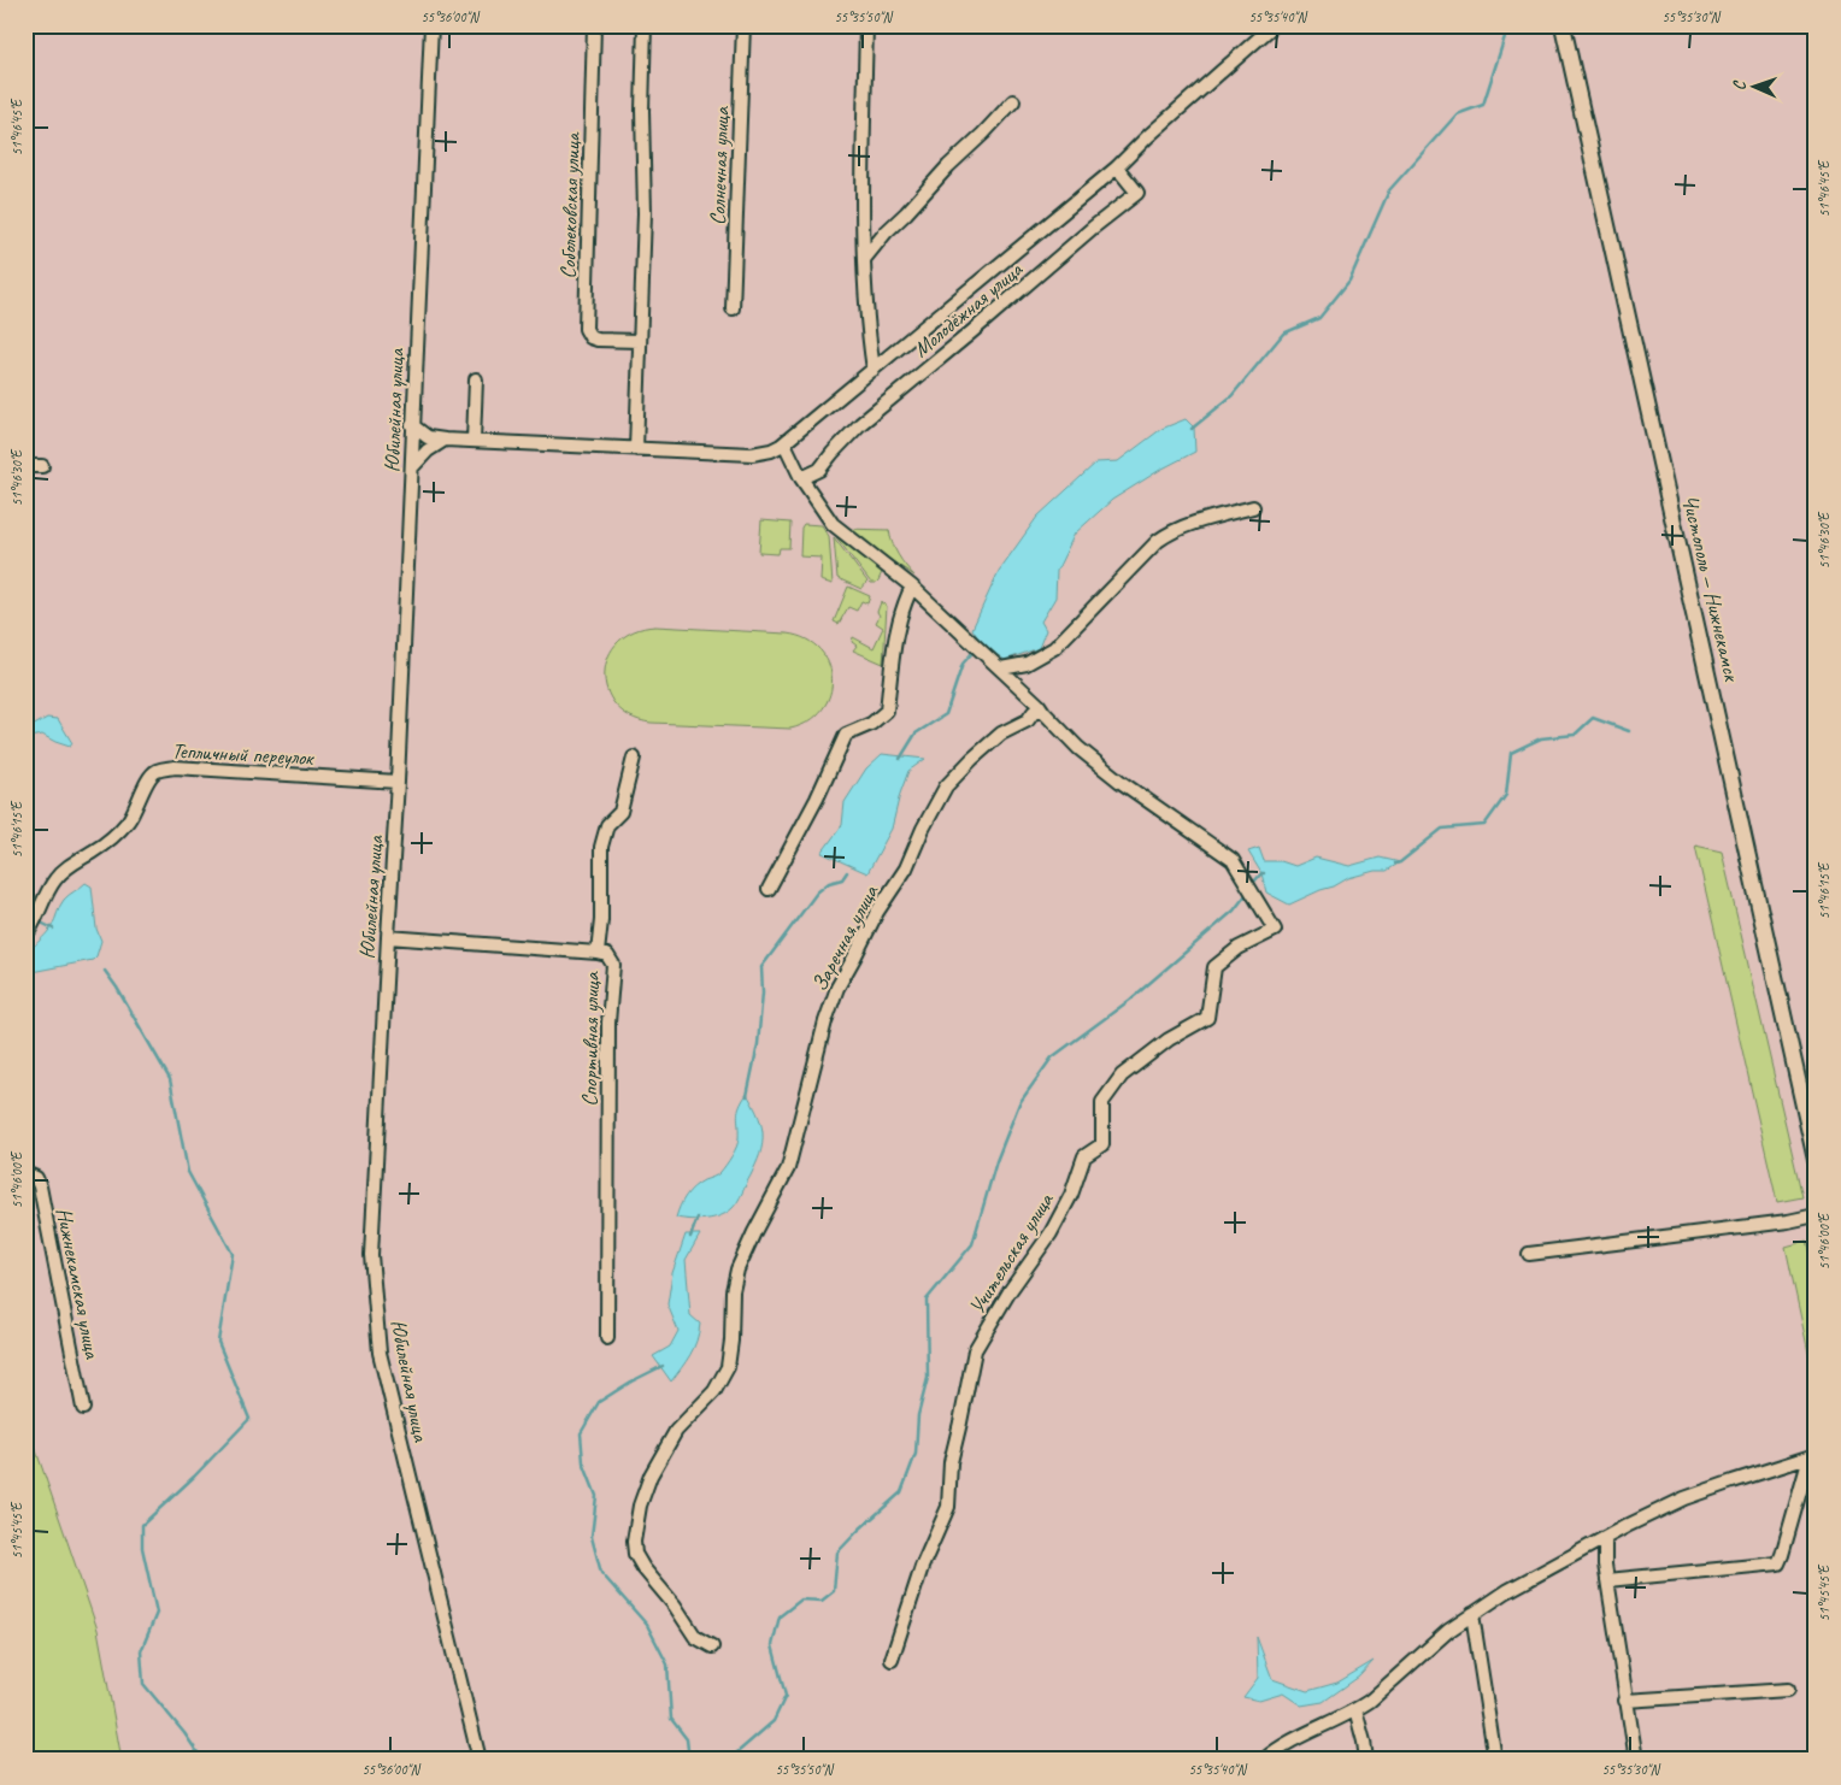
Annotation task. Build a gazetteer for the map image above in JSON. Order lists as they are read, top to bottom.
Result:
{
  "streets": {
    "main road": ["Чистополь — Нижнекамск"],
    "street": [
      "Солнечная улица",
      "Соболековская улица",
      "Молодёжная улица",
      "Юбилейная улица",
      "Тепличный переулок",
      "Заречная улица",
      "Спортивная улица",
      "Учительская улица",
      "Нижнекамская улица"
    ]
  },
  "crossings": [
    ["Молодёжная улица", "Юбилейная улица"],
    ["Юбилейная улица", "Тепличный переулок"],
    ["Заречная улица", "Учительская улица"]
  ],
  "north": "left",
  "coordinates": [
    "55°36'00\"N",
    "55°35'50\"N",
    "55°35'40\"N",
    "55°35'30\"N",
    "51°46'45\"E",
    "51°46'30\"E",
    "51°46'15\"E",
    "51°46'00\"E",
    "51°45'45\"E"
  ]
}
